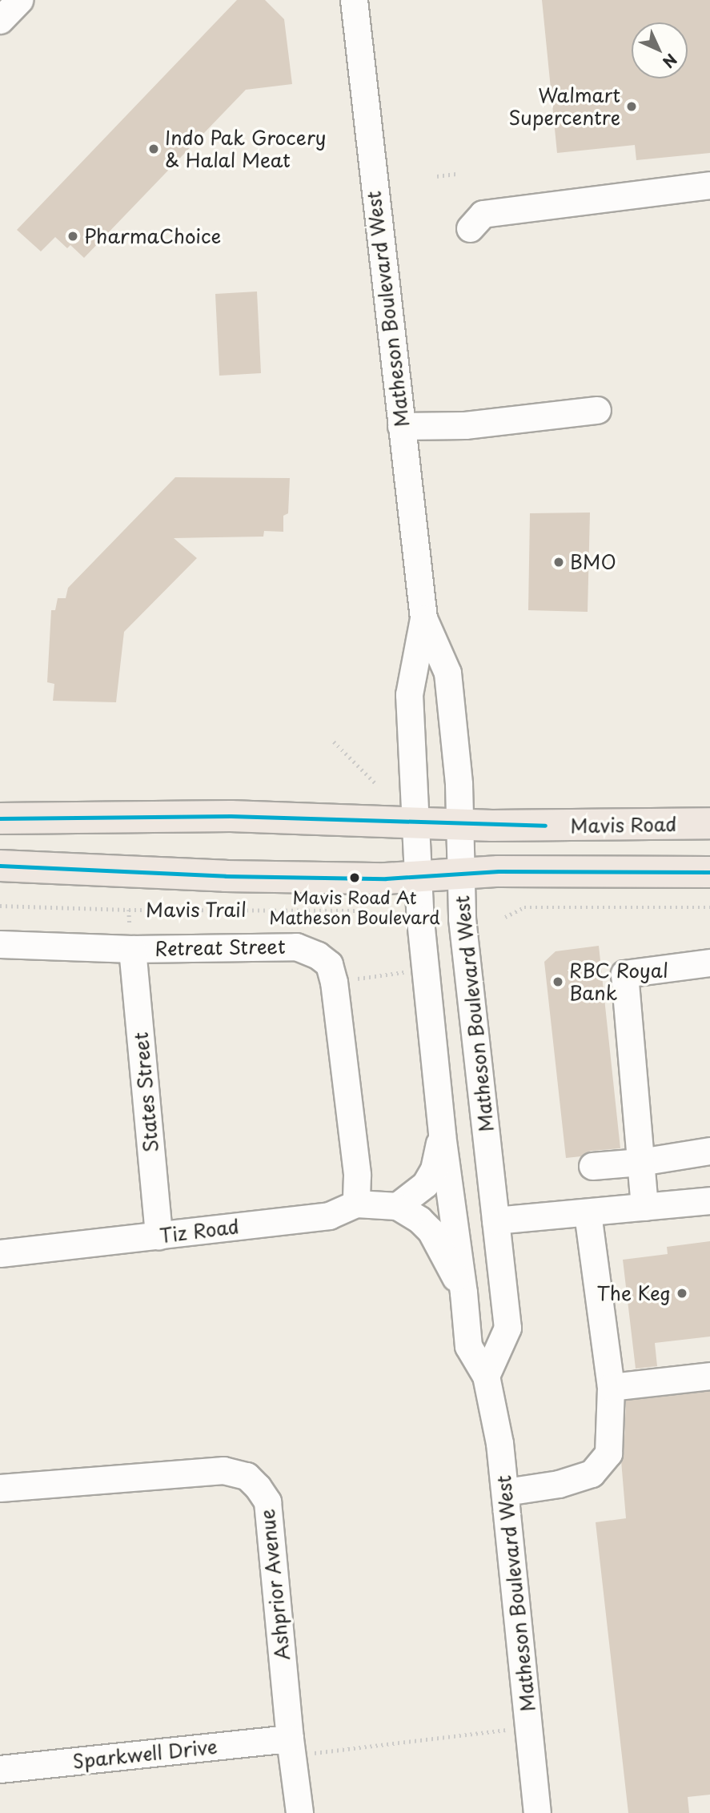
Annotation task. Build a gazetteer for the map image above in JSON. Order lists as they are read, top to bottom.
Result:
{
  "streets": {
    "main road": ["Mavis Road"],
    "street": [
      "Matheson Boulevard West",
      "Retreat Street",
      "States Street",
      "Tiz Road",
      "Ashprior Avenue",
      "Sparkwell Drive"
    ],
    "path": ["Mavis Trail"]
  },
  "crossings": [
    ["Matheson Boulevard West", "Mavis Road"],
    ["Matheson Boulevard West", "Tiz Road"],
    ["Retreat Street", "States Street"],
    ["Retreat Street", "Tiz Road"],
    ["States Street", "Tiz Road"],
    ["Ashprior Avenue", "Sparkwell Drive"]
  ],
  "places": [
    "Walmart Supercentre",
    "Indo Pak Grocery & Halal Meat",
    "PharmaChoice",
    "BMO",
    "Mavis Road At Matheson Boulevard",
    "RBC Royal Bank",
    "The Keg"
  ],
  "north": "bottom right"
}
